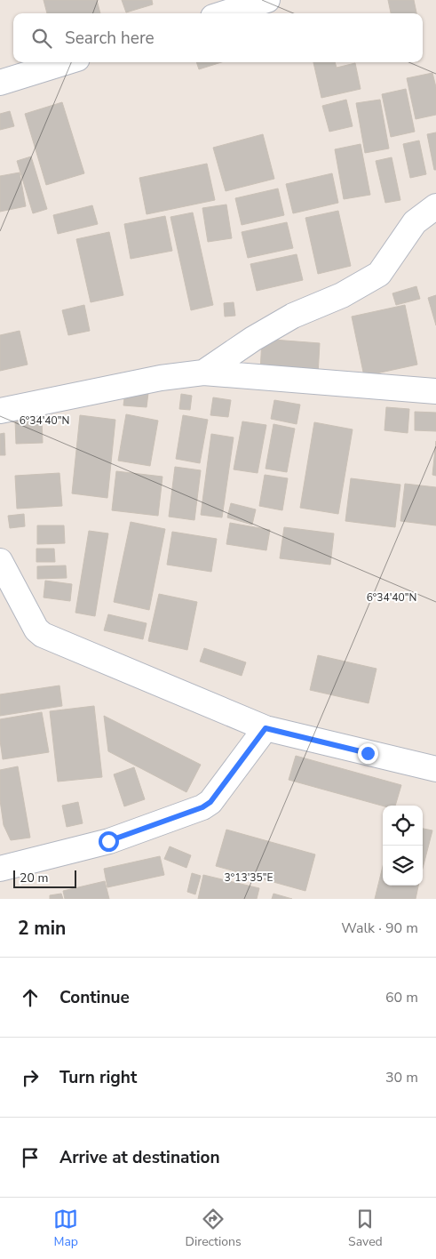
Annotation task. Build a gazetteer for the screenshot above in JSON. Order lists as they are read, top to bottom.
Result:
{
  "scale_bar": "20 m",
  "page": {
    "search": "Search here",
    "scale": "20 m",
    "heading": ["2 min", "Walk · 90 m"],
    "list": [
      ["Continue", "60 m"],
      ["Turn right", "30 m"],
      "Arrive at destination"
    ],
    "nav": ["Map", "Directions", "Saved"]
  },
  "coordinates": ["6°34'40\"N", "3°13'35\"E"]
}
